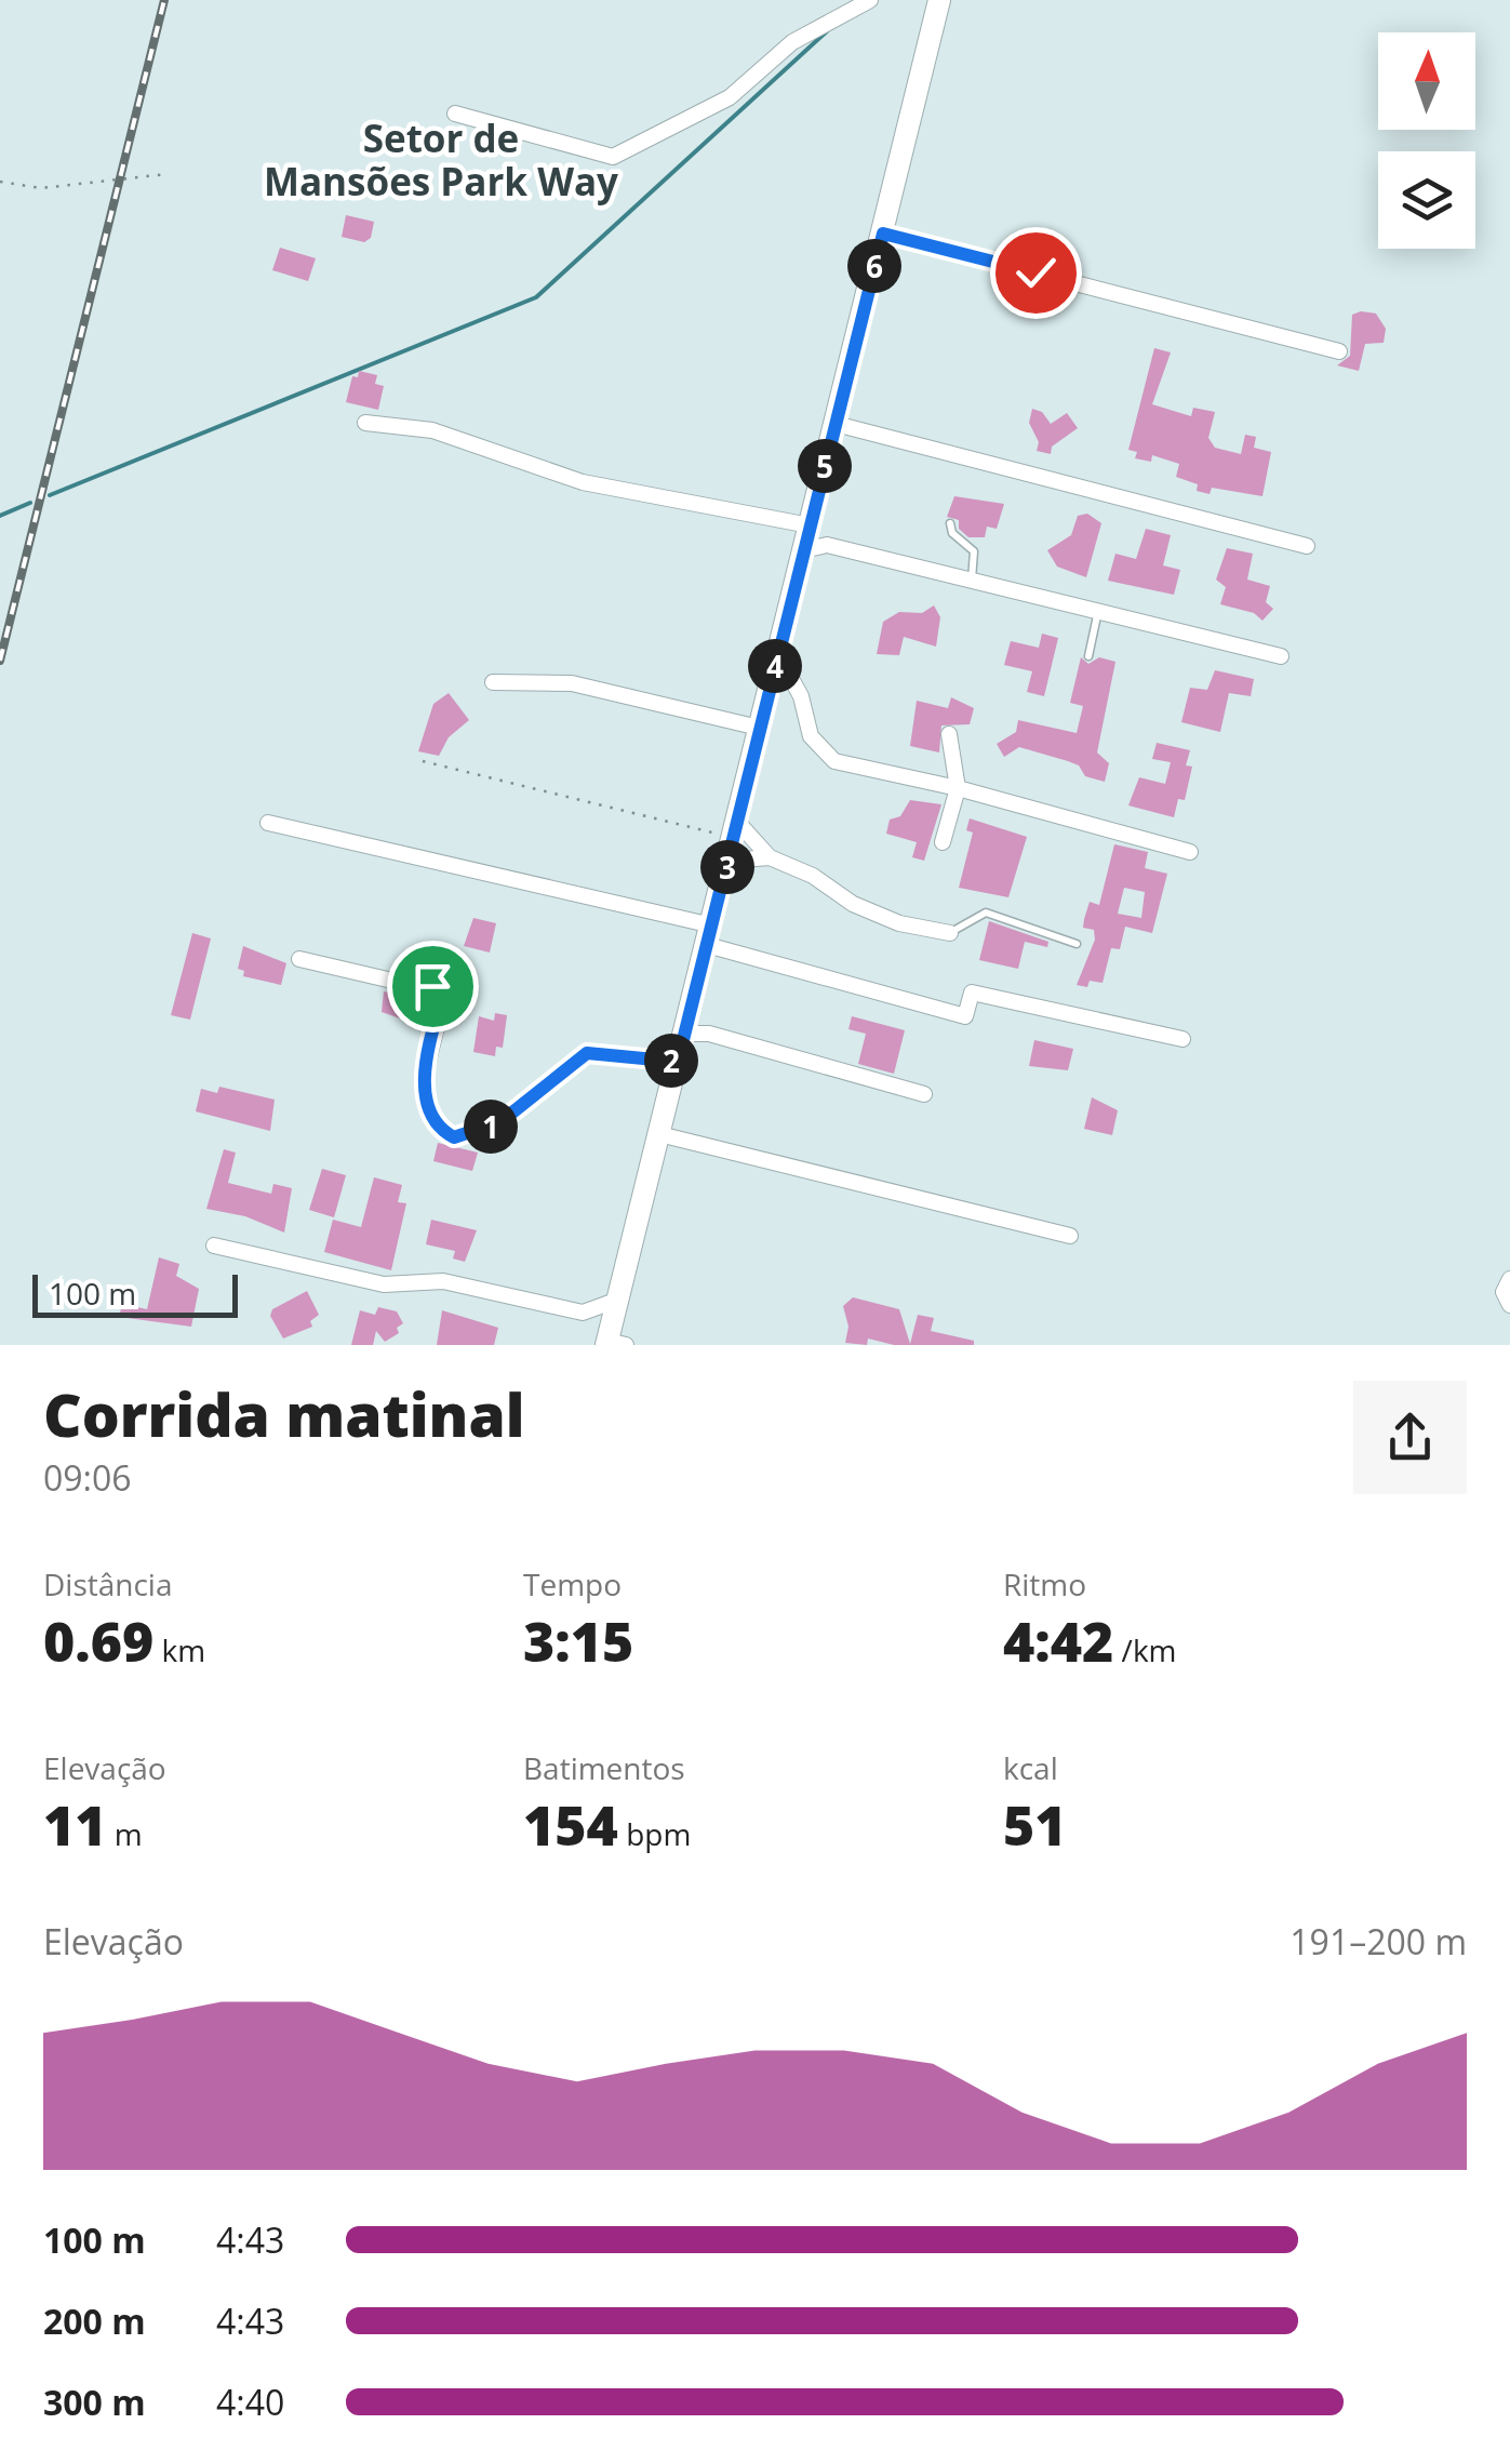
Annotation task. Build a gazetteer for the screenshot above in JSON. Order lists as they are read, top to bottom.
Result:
{
  "districts": ["Setor de Mansões Park Way"],
  "scale_bar": "100 m",
  "north": "top",
  "page": {
    "pins": [
      "6",
      "5",
      "4",
      "3",
      "2",
      "1"
    ],
    "scale": "100 m",
    "heading": ["Corrida matinal", "09:06"],
    "stats": [
      ["Distância", "0.69 km"],
      ["Tempo", "3:15"],
      ["Ritmo", "4:42 /km"],
      ["Elevação", "11 m"],
      ["Batimentos", "154 bpm"],
      ["kcal", "51"]
    ],
    "chart": ["Elevação", "191–200 m"],
    "list": [
      {
        "name": "100 m",
        "note": "4:43"
      },
      {
        "name": "200 m",
        "note": "4:43"
      },
      {
        "name": "300 m",
        "note": "4:40"
      }
    ]
  }
}
